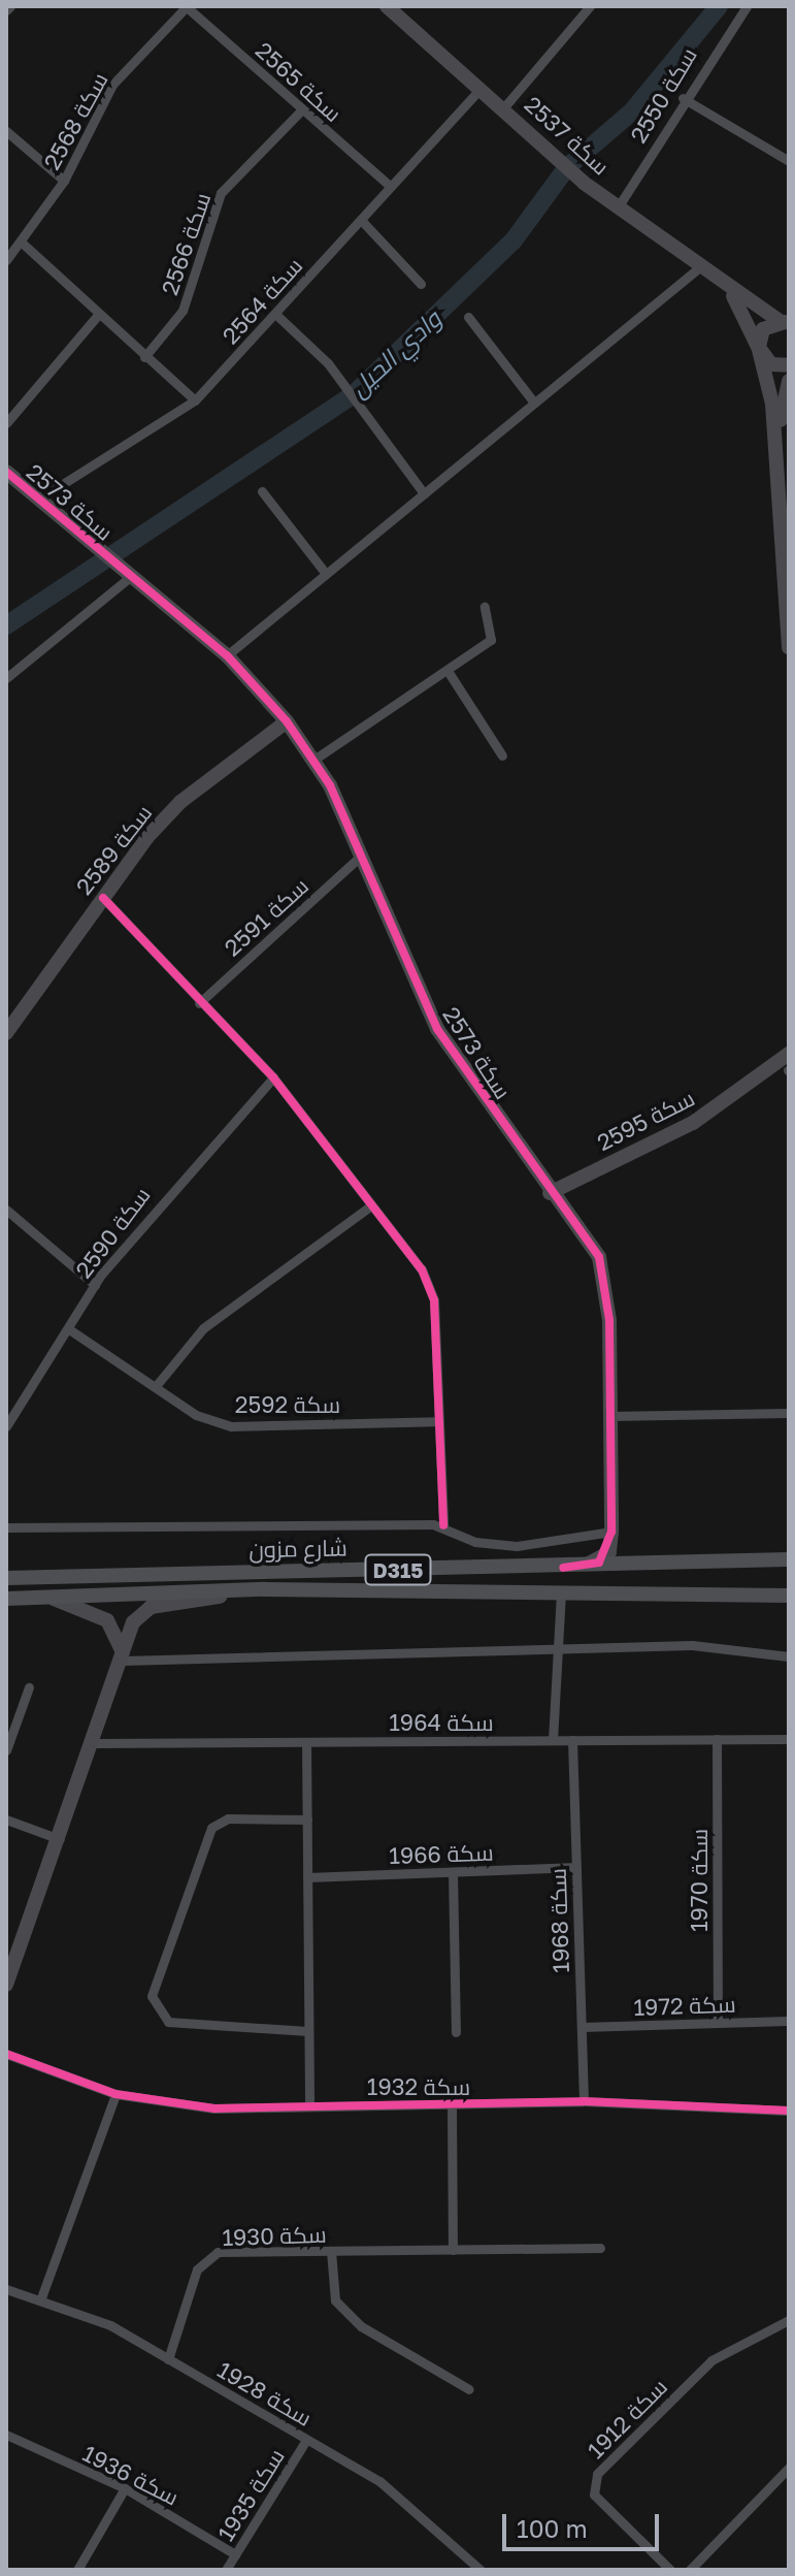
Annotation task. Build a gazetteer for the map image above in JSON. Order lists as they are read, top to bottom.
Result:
{
  "streets": {
    "main road": ["شارع مزون", "D315"],
    "street": [
      "سكة 2565",
      "سكة 2550",
      "سكة 2568",
      "سكة 2537",
      "سكة 2566",
      "سكة 2564",
      "سكة 2573",
      "سكة 2589",
      "سكة 2591",
      "سكة 2595",
      "سكة 2590",
      "سكة 2592",
      "سكة 1964",
      "سكة 1966",
      "سكة 1970",
      "سكة 1968",
      "سكة 1972",
      "سكة 1932",
      "سكة 1930",
      "سكة 1928",
      "سكة 1912",
      "سكة 1936",
      "سكة 1935"
    ]
  },
  "crossings": [
    ["سكة 2565", "سكة 2568"],
    ["سكة 2565", "سكة 2566"],
    ["سكة 2565", "سكة 2564"],
    ["سكة 2550", "سكة 2537"],
    ["سكة 2537", "سكة 2564"],
    ["سكة 2564", "سكة 2573"],
    ["سكة 2573", "سكة 2589"],
    ["سكة 2573", "سكة 2591"],
    ["سكة 2573", "سكة 2595"],
    ["سكة 2590", "سكة 2592"],
    ["سكة 1964", "سكة 1970"],
    ["سكة 1964", "سكة 1968"],
    ["سكة 1966", "سكة 1968"],
    ["سكة 1970", "سكة 1972"],
    ["سكة 1968", "سكة 1972"],
    ["سكة 1968", "سكة 1932"],
    ["سكة 1930", "سكة 1928"],
    ["سكة 1928", "سكة 1935"],
    ["سكة 1936", "سكة 1935"]
  ],
  "water": ["وادي الحيل"],
  "scale_bar": "100 m"
}
